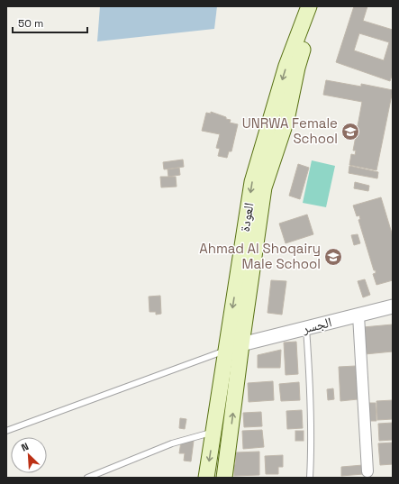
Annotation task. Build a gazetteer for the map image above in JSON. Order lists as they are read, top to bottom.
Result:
{
  "streets": {
    "main road": ["العودة"],
    "street": ["الجسر"]
  },
  "crossings": [
    ["العودة", "الجسر"]
  ],
  "places": {
    "school or university": ["UNRWA Female School", "Ahmad Al Shoqairy Male School"]
  },
  "scale_bar": "50 m",
  "north": "top left"
}
